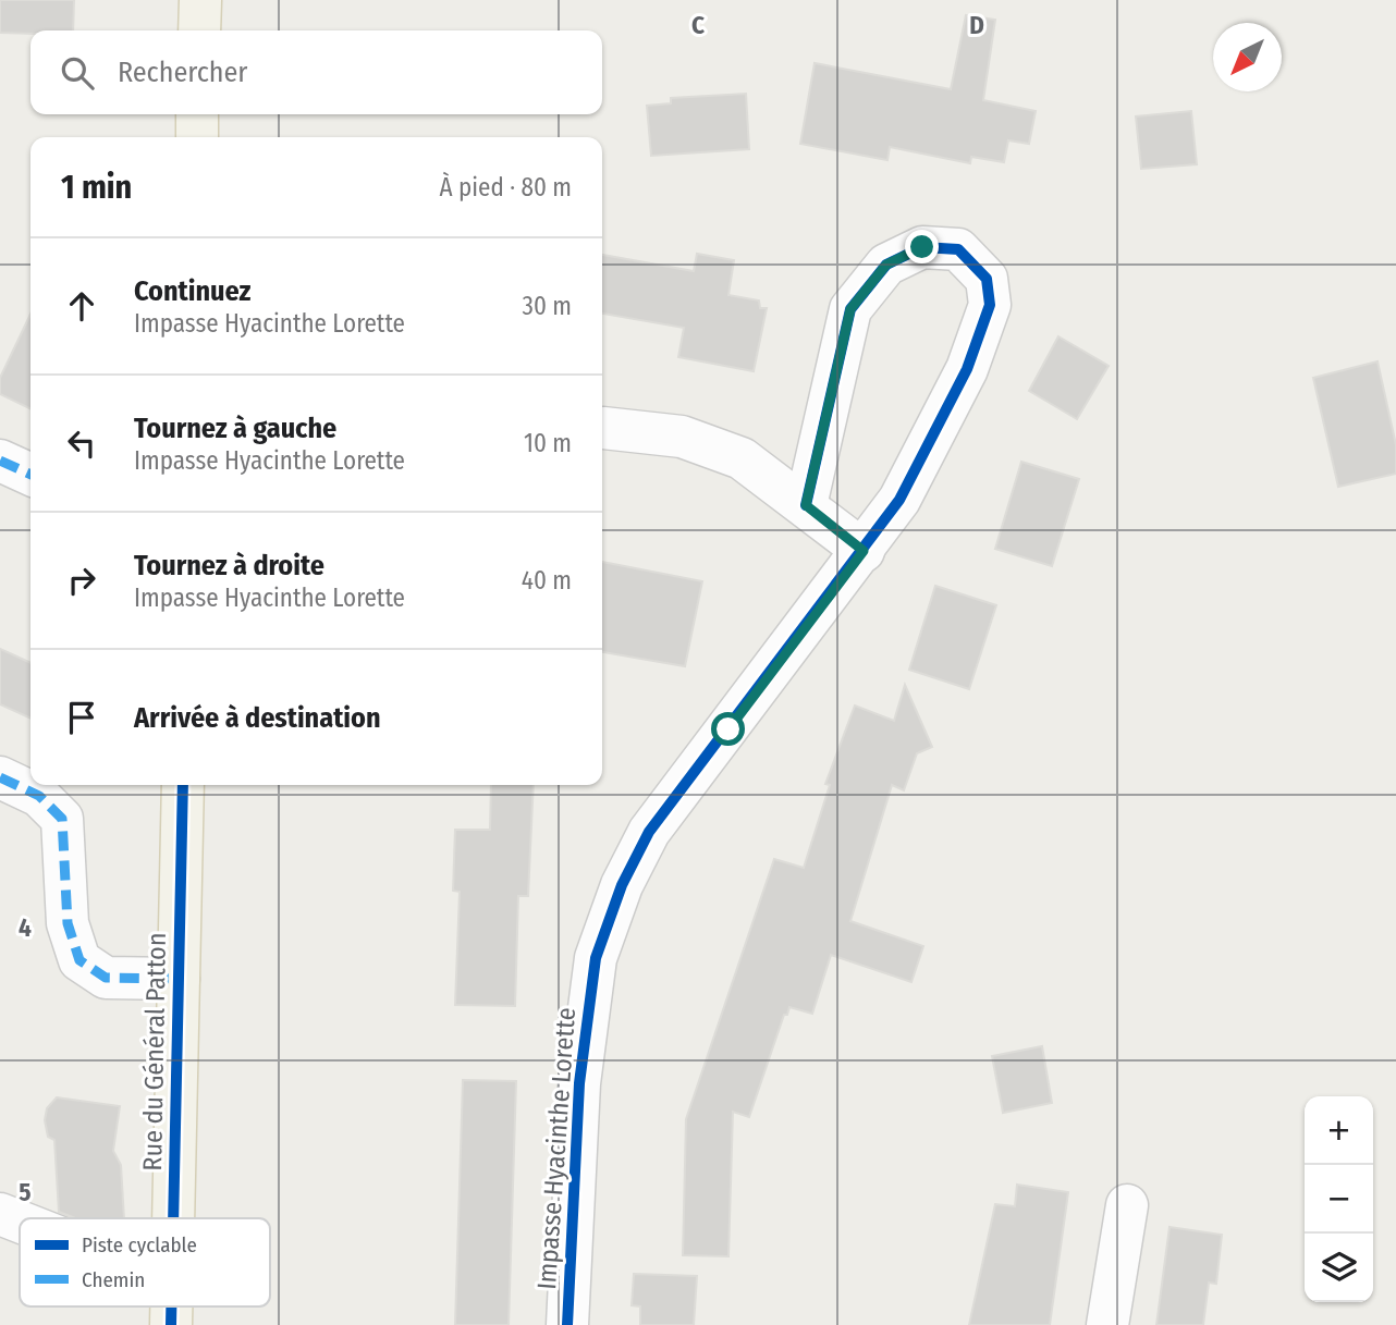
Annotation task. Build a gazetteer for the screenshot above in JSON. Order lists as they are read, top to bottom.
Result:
{
  "streets": {
    "main road": ["Rue du Général Patton"],
    "street": ["Impasse Hyacinthe Lorette"]
  },
  "legend": ["Piste cyclable", "Chemin"],
  "north": "bottom left",
  "page": {
    "search": "Rechercher",
    "heading": ["1 min", "À pied · 80 m"],
    "list": [
      ["Continuez", "Impasse Hyacinthe Lorette", "30 m"],
      ["Tournez à gauche", "Impasse Hyacinthe Lorette", "10 m"],
      ["Tournez à droite", "Impasse Hyacinthe Lorette", "40 m"],
      "Arrivée à destination"
    ],
    "map_buttons": ["+", "−"]
  },
  "grid": {
    "columns": ["C", "D"],
    "rows": ["4", "5"]
  }
}
